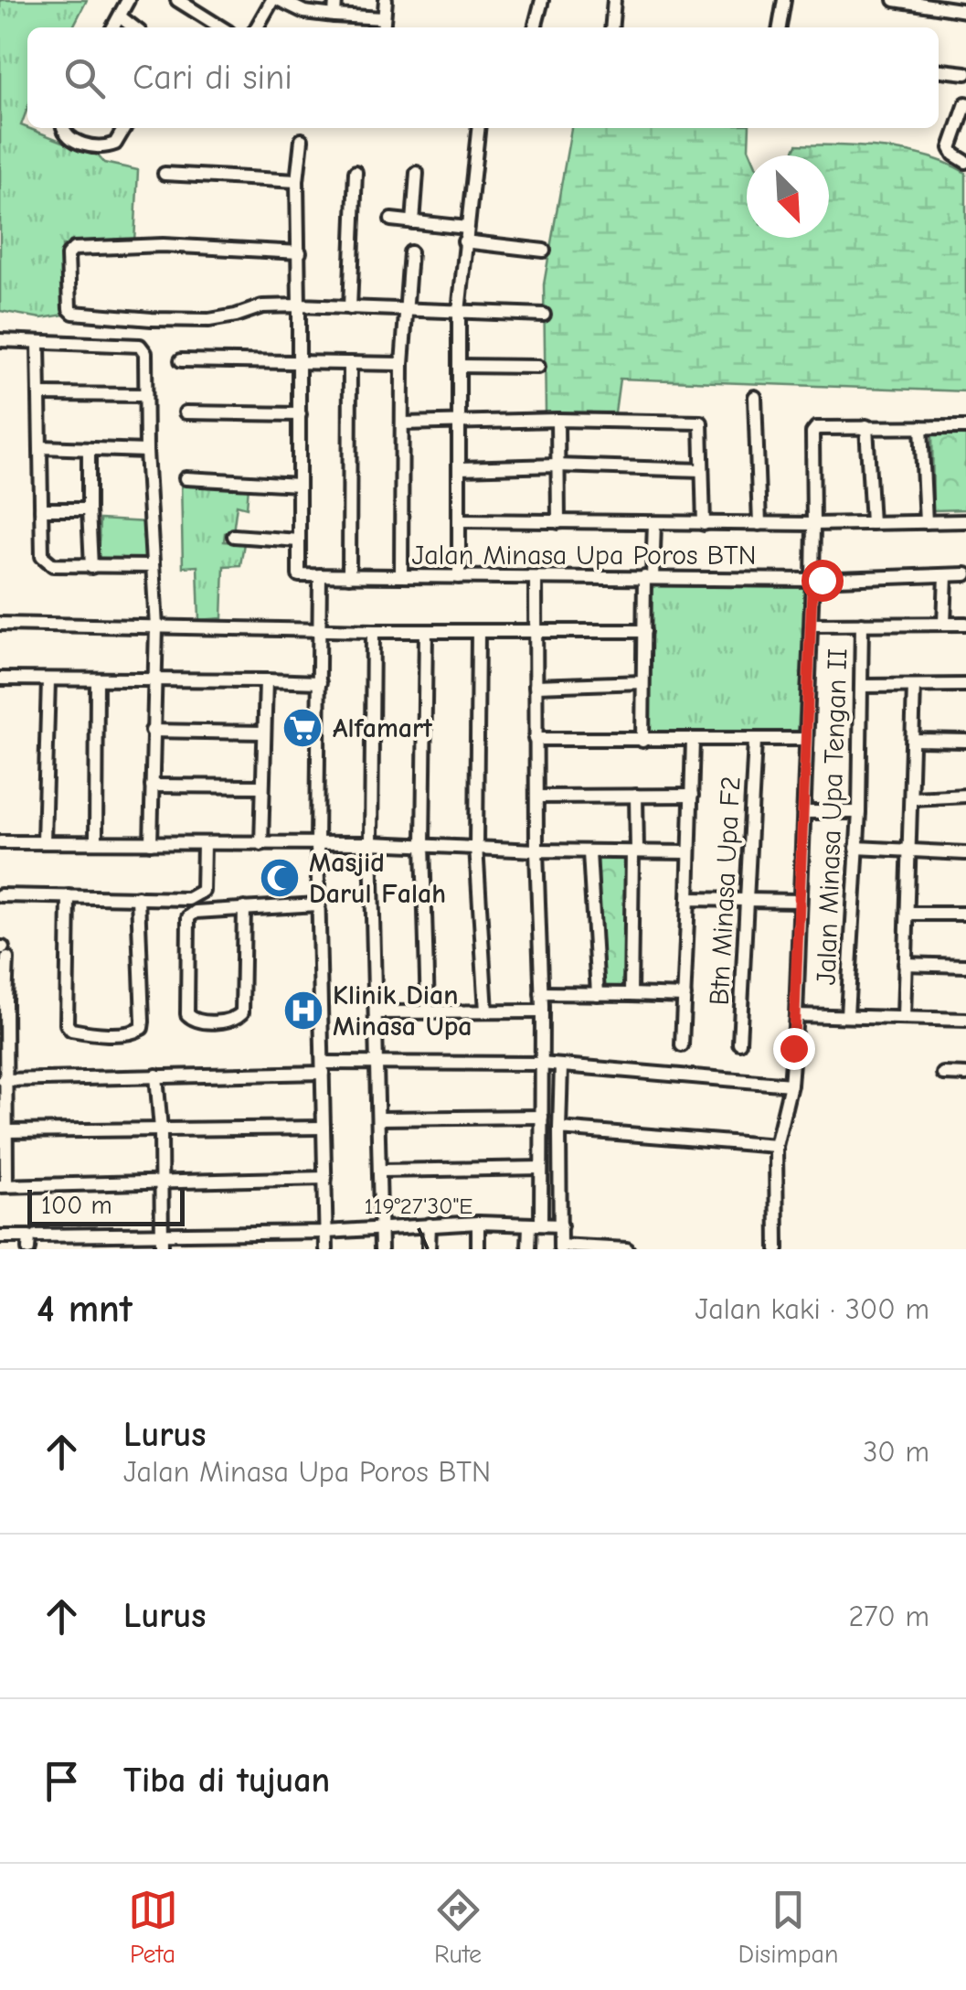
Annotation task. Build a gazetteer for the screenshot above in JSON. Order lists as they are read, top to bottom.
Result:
{
  "streets": {
    "street": ["Jalan Minasa Upa Poros BTN", "Jalan Minasa Upa Tengan II", "Btn Minasa Upa F2"]
  },
  "places": {
    "supermarket": ["Alfamart"],
    "mosque": ["Masjid Darul Falah"],
    "hospital": ["Klinik Dian Minasa Upa"]
  },
  "scale_bar": "100 m",
  "north": "bottom right",
  "page": {
    "search": "Cari di sini",
    "scale": "100 m",
    "heading": ["4 mnt", "Jalan kaki · 300 m"],
    "list": [
      ["Lurus", "Jalan Minasa Upa Poros BTN", "30 m"],
      ["Lurus", "270 m"],
      "Tiba di tujuan"
    ],
    "nav": ["Peta", "Rute", "Disimpan"]
  },
  "coordinates": ["119°27'30\"E"]
}
